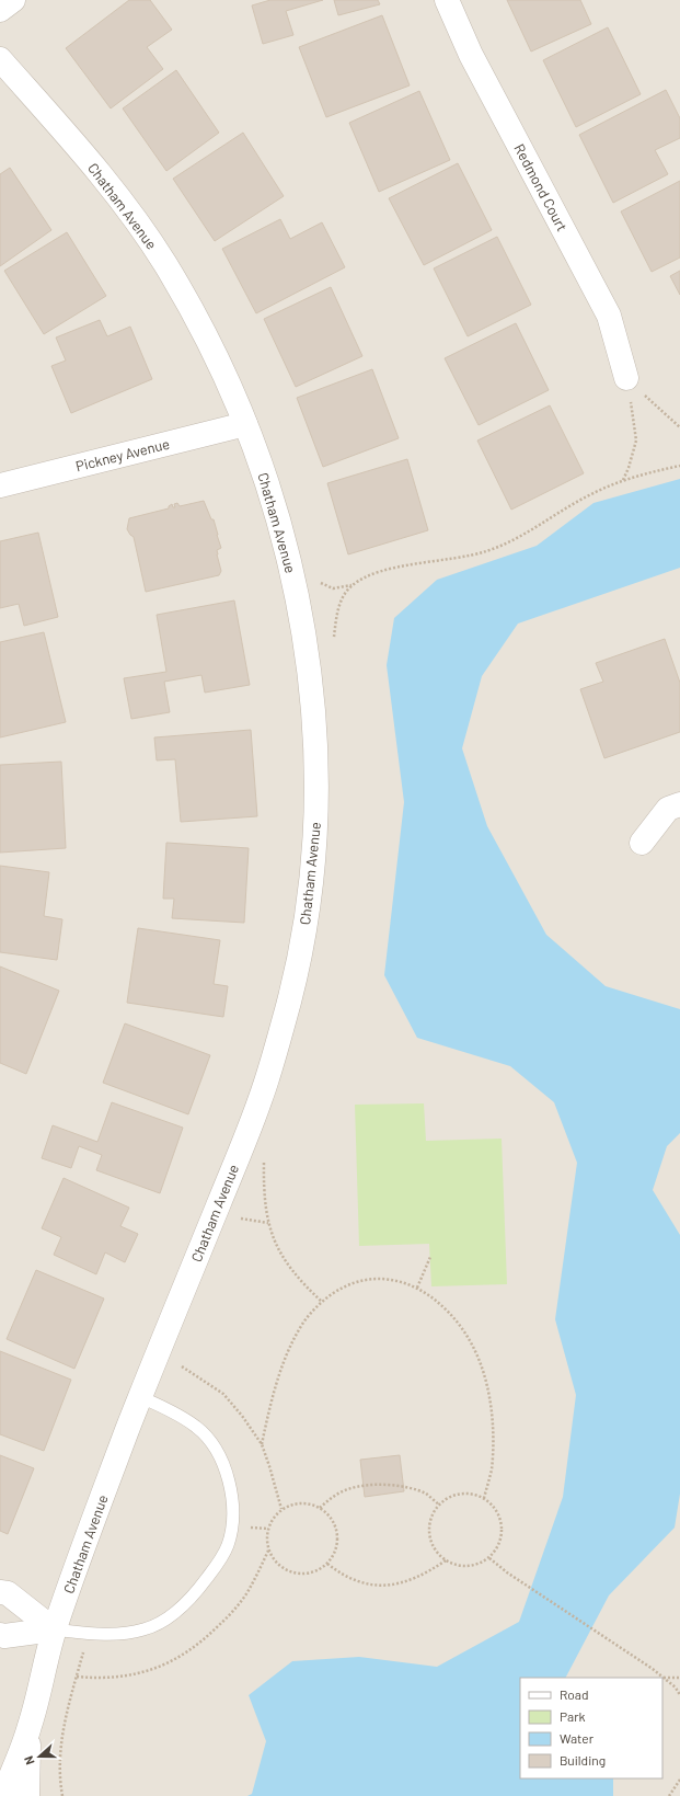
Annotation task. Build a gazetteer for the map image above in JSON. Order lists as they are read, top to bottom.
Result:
{
  "streets": {
    "street": ["Redmond Court", "Chatham Avenue", "Pickney Avenue"]
  },
  "crossings": [
    ["Chatham Avenue", "Pickney Avenue"]
  ],
  "legend": [
    "Road",
    "Park",
    "Water",
    "Building"
  ],
  "north": "left"
}
